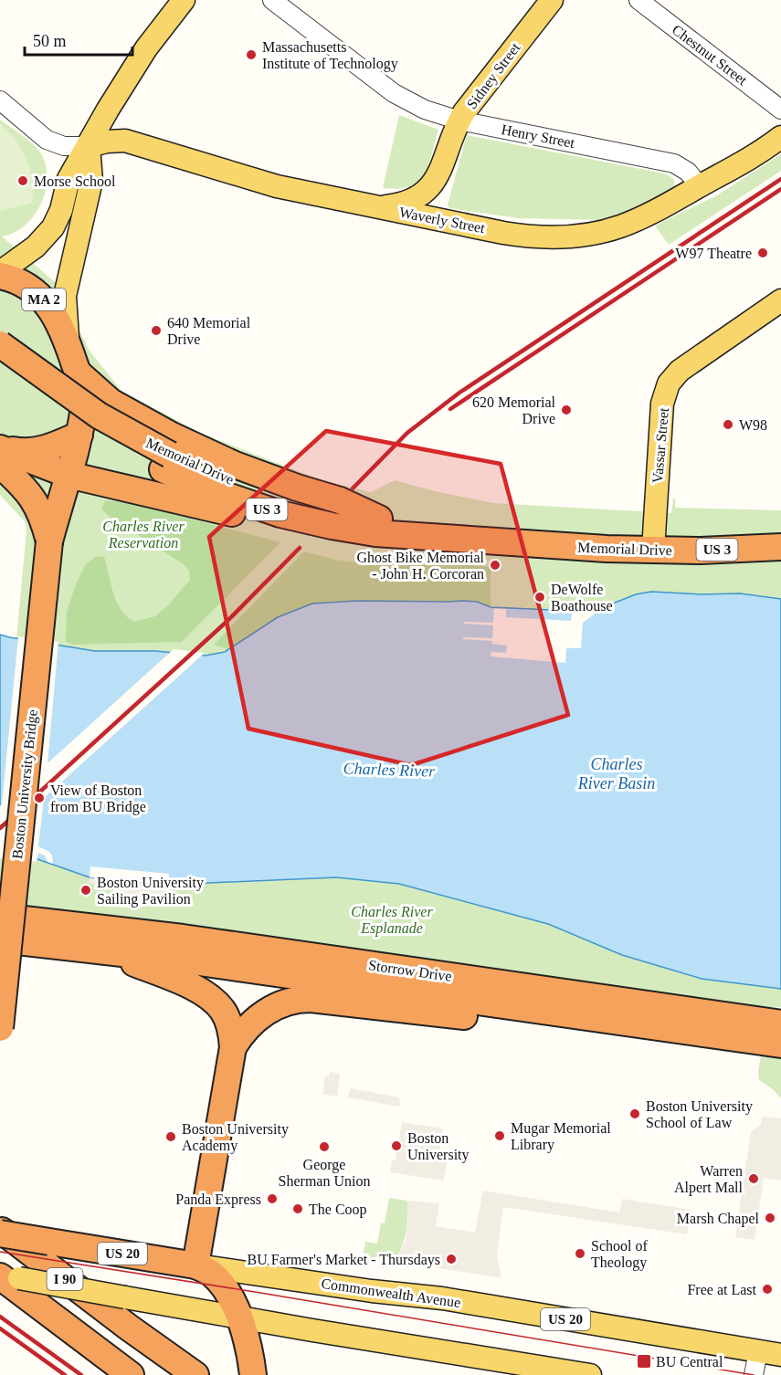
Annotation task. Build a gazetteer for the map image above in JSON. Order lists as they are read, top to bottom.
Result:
{
  "streets": {
    "highway": [
      "MA 2",
      "Memorial Drive",
      "US 3",
      "Boston University Bridge",
      "Storrow Drive",
      "US 20",
      "I 90",
      "Commonwealth Avenue"
    ],
    "main road": ["Sidney Street", "Waverly Street", "Vassar Street"],
    "street": ["Chestnut Street", "Henry Street"]
  },
  "crossings": [
    ["Sidney Street", "Henry Street"],
    ["Sidney Street", "Waverly Street"],
    ["Henry Street", "Waverly Street"],
    ["MA 2", "Boston University Bridge"],
    ["Vassar Street", "Memorial Drive"],
    ["I 90", "Commonwealth Avenue"]
  ],
  "water": ["Charles River Basin", "Charles River"],
  "parks": ["Charles River Reservation", "Charles River Esplanade"],
  "places": {
    "other": [
      "Massachusetts Institute of Technology",
      "Morse School",
      "W97 Theatre",
      "640 Memorial Drive",
      "620 Memorial Drive",
      "W98",
      "Ghost Bike Memorial - John H. Corcoran",
      "DeWolfe Boathouse",
      "View of Boston from BU Bridge",
      "Boston University Sailing Pavilion",
      "Boston University School of Law",
      "Mugar Memorial Library",
      "Boston University Academy",
      "Boston University",
      "George Sherman Union",
      "Warren Alpert Mall",
      "Panda Express",
      "The Coop",
      "Marsh Chapel",
      "School of Theology",
      "BU Farmer's Market - Thursdays",
      "Free at Last"
    ],
    "transit": ["BU Central"]
  },
  "scale_bar": "50 m"
}
